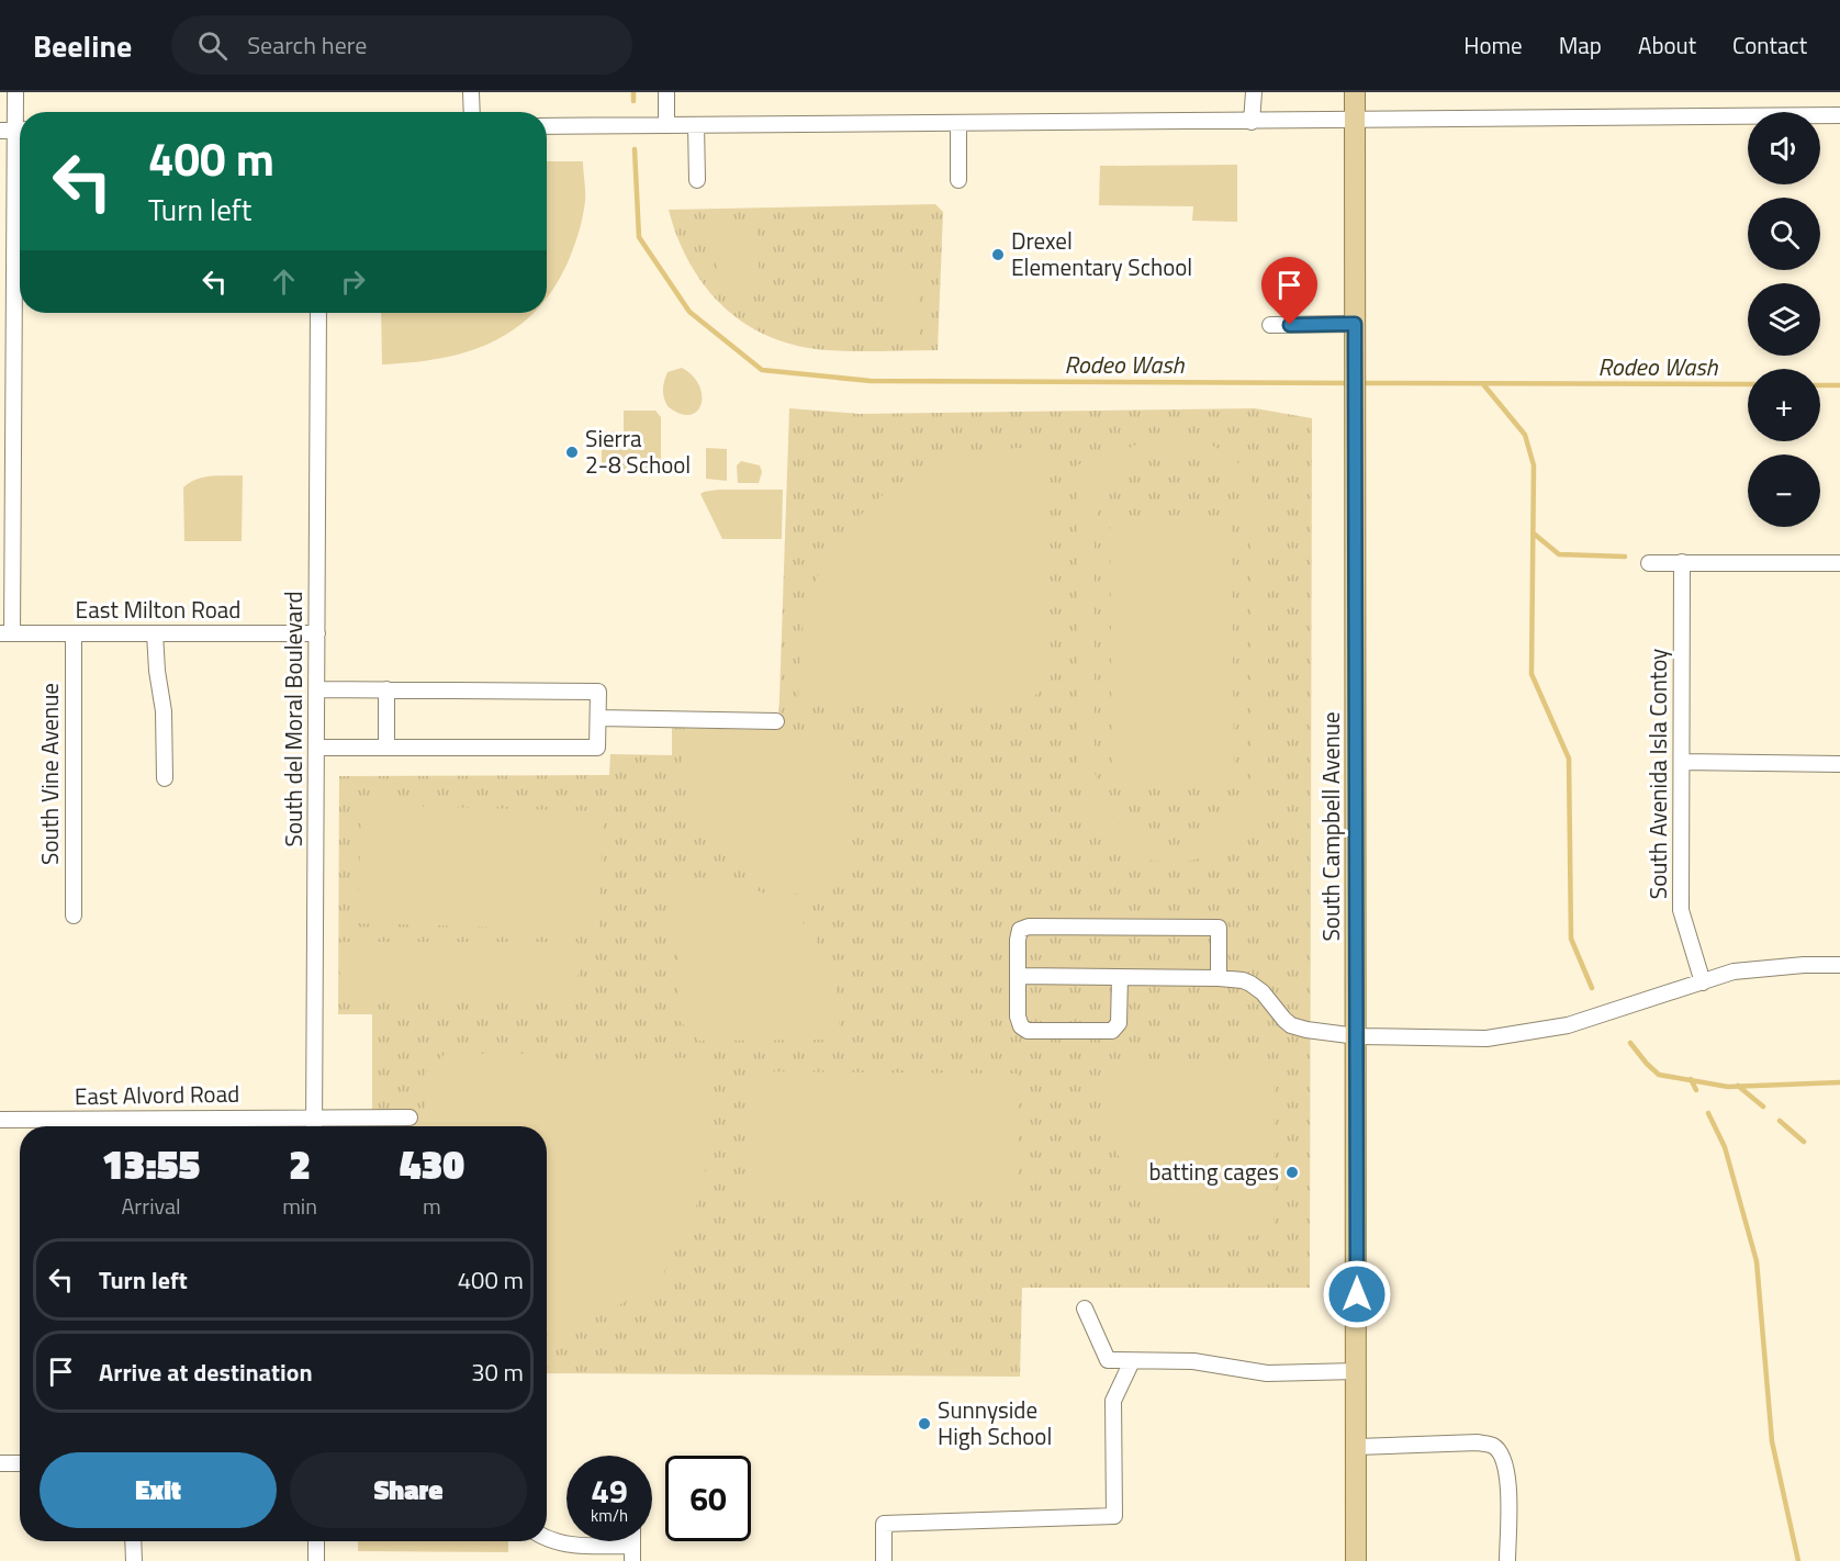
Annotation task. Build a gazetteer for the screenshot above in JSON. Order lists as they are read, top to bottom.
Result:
{
  "streets": {
    "main road": ["South Campbell Avenue"],
    "street": [
      "East Milton Road",
      "South del Moral Boulevard",
      "South Vine Avenue",
      "South Avenida Isla Contoy",
      "East Alvord Road"
    ]
  },
  "crossings": [
    ["East Milton Road", "South del Moral Boulevard"],
    ["East Milton Road", "South Vine Avenue"],
    ["South del Moral Boulevard", "East Alvord Road"]
  ],
  "water": ["Rodeo Wash"],
  "places": [
    "Drexel Elementary School",
    "Sierra 2-8 School",
    "batting cages",
    "Sunnyside High School"
  ],
  "page": {
    "header": "Beeline",
    "search": "Search here",
    "nav": [
      "Home",
      "Map",
      "About",
      "Contact"
    ],
    "map_buttons": ["+", "−"],
    "turn": ["400 m", "Turn left"],
    "eta": [
      "13:55",
      "Arrival",
      "2",
      "min",
      "430",
      "m"
    ],
    "list": [
      {
        "name": "Turn left",
        "value": "400 m"
      },
      {
        "name": "Arrive at destination",
        "value": "30 m"
      }
    ],
    "buttons": ["Exit", "Share"],
    "speed": "49 km/h",
    "limit": "60"
  }
}
